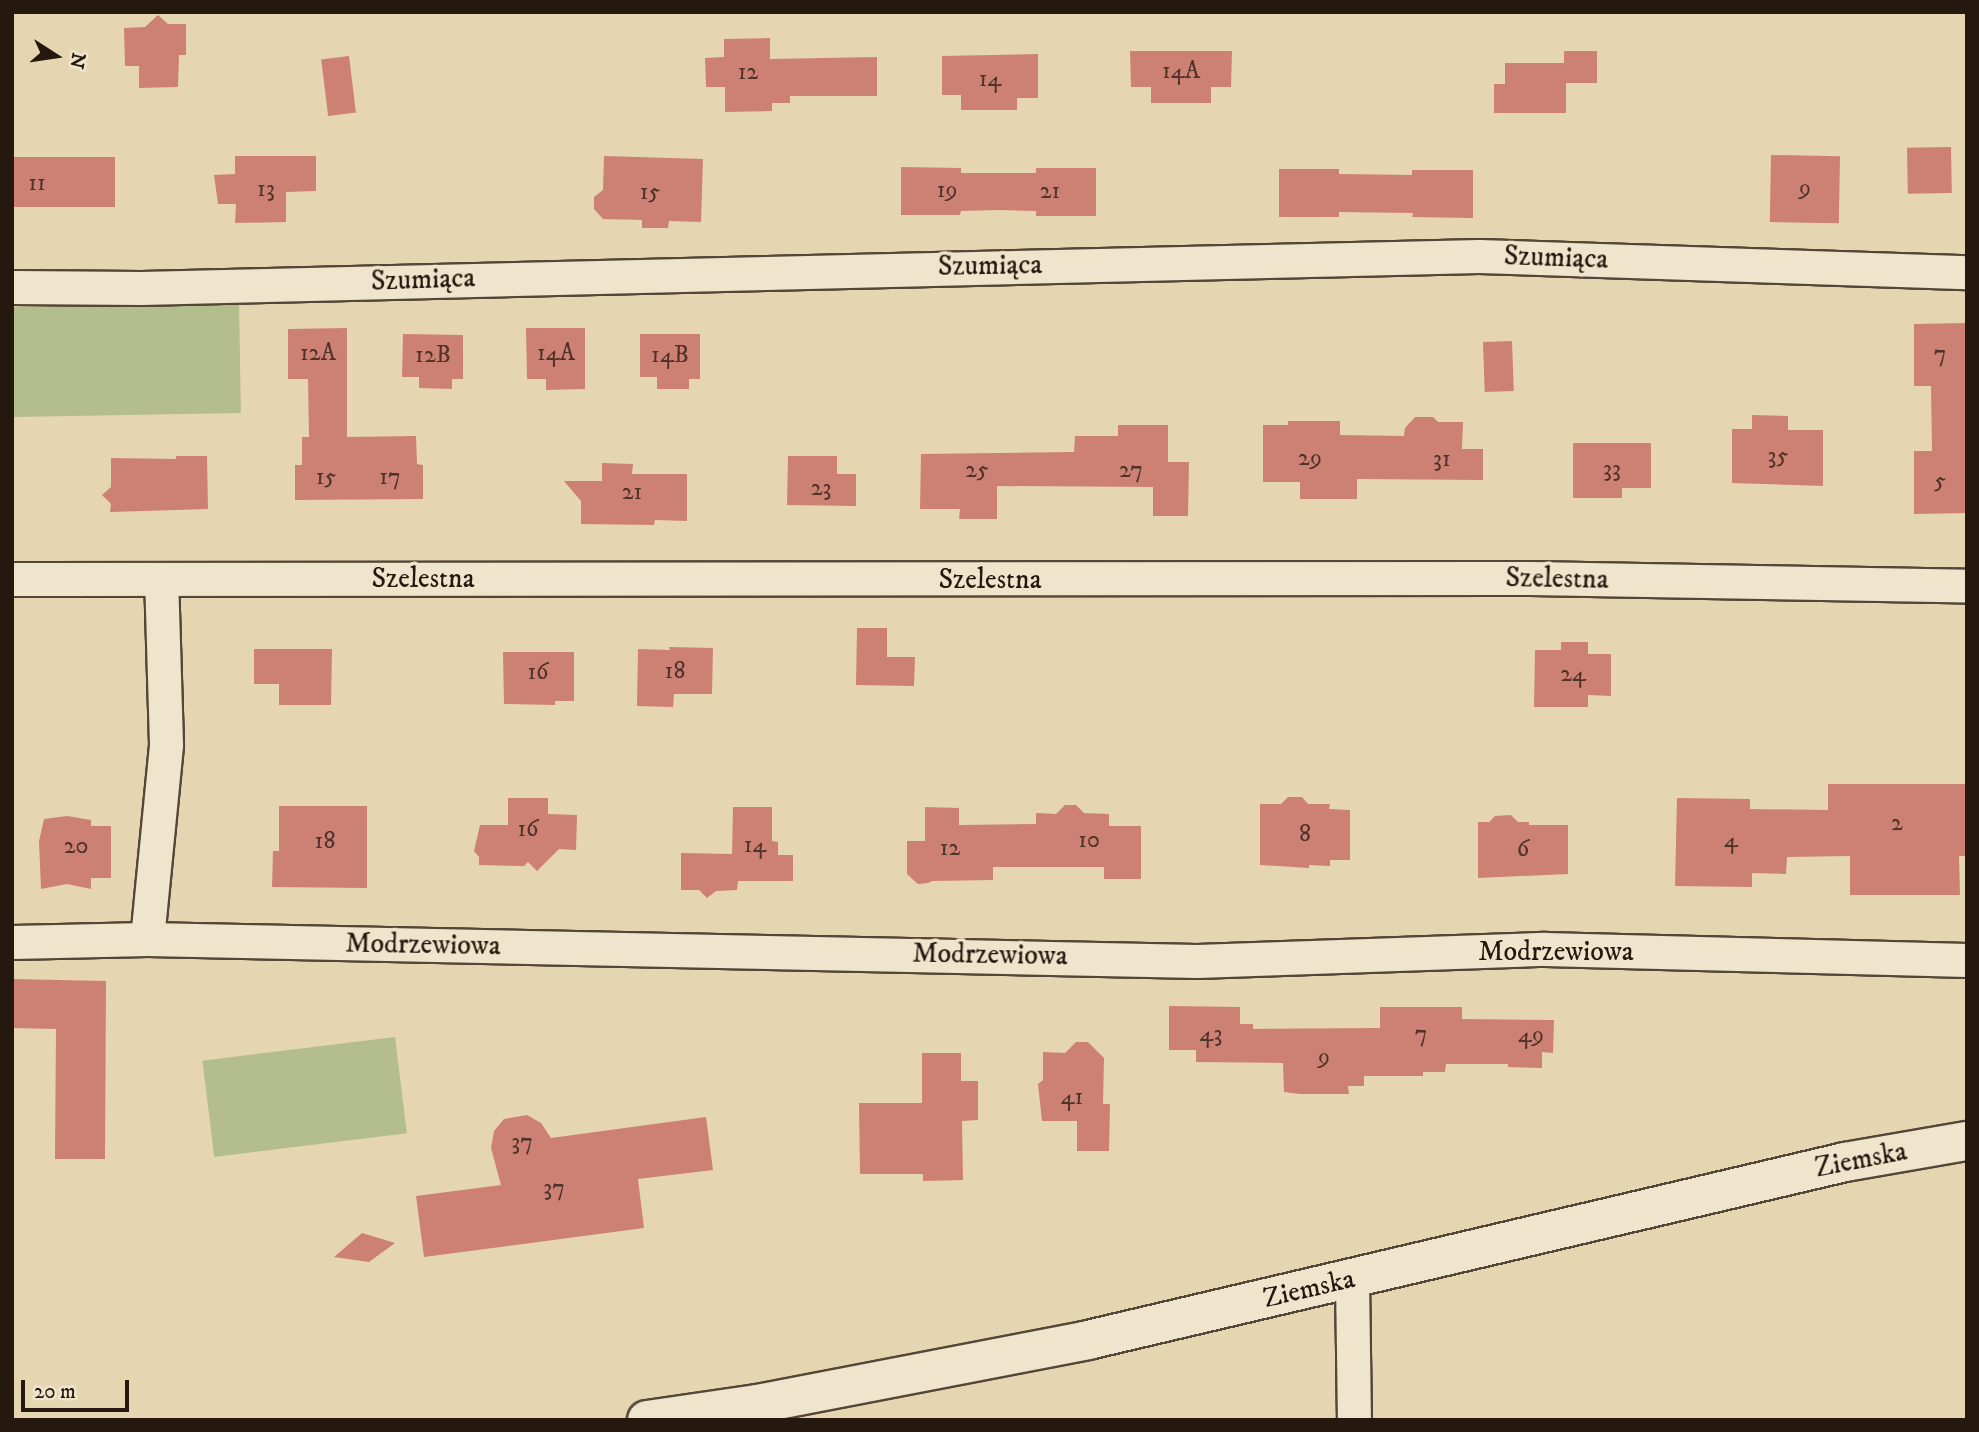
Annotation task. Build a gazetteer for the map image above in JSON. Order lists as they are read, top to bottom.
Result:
{
  "streets": {
    "street": [
      "Szumiąca",
      "Szelestna",
      "Modrzewiowa",
      "Ziemska"
    ]
  },
  "house_numbers": [
    "14A",
    "12",
    "14",
    "11",
    "9",
    "13",
    "19",
    "21",
    "15",
    "12A",
    "14A",
    "7",
    "12B",
    "14B",
    "35",
    "29",
    "31",
    "33",
    "25",
    "27",
    "15",
    "17",
    "5",
    "23",
    "21",
    "18",
    "16",
    "24",
    "2",
    "16",
    "8",
    "10",
    "4",
    "18",
    "14",
    "20",
    "12",
    "6",
    "43",
    "7",
    "49",
    "9",
    "41",
    "37",
    "37"
  ],
  "scale_bar": "20 m",
  "north": "right"
}
